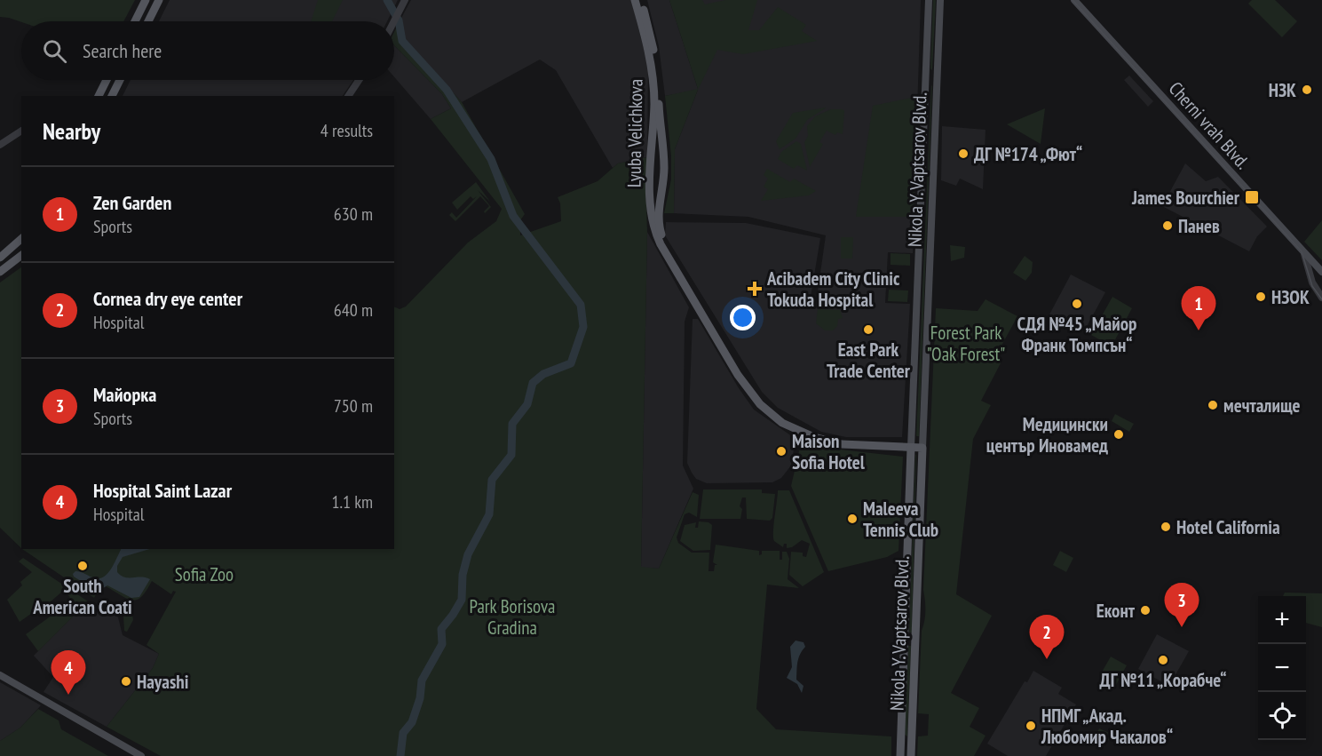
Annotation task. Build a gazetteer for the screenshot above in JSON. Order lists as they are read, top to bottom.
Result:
{
  "streets": {
    "main road": ["Cherni vrah Blvd.", "Lyuba Velichkova", "Nikola Y. Vaptsarov Blvd."]
  },
  "parks": ["Forest Park \"Oak Forest\"", "Sofia Zoo", "Park Borisova Gradina"],
  "places": {
    "other": [
      "НЗК",
      "ДГ №174 „Фют“",
      "Панев",
      "НЗОК",
      "СДЯ №45 „Майор Франк Томпсън“",
      "East Park Trade Center",
      "мечталище",
      "Медицински център Иновамед",
      "Maison Sofia Hotel",
      "Maleeva Tennis Club",
      "Hotel California",
      "South American Coati",
      "Еконт",
      "ДГ №11 „Корабче“",
      "Hayashi",
      "НПМГ „Акад. Любомир Чакалов“"
    ],
    "transit": ["James Bourchier"],
    "health": ["Acibadem City Clinic Tokuda Hospital"]
  },
  "page": {
    "search": "Search here",
    "heading": ["Nearby", "4 results"],
    "list": [
      {
        "mark": "1",
        "name": "Zen Garden",
        "note": "Sports",
        "value": "630 m"
      },
      {
        "mark": "2",
        "name": "Cornea dry eye center",
        "note": "Hospital",
        "value": "640 m"
      },
      {
        "mark": "3",
        "name": "Майорка",
        "note": "Sports",
        "value": "750 m"
      },
      {
        "mark": "4",
        "name": "Hospital Saint Lazar",
        "note": "Hospital",
        "value": "1.1 km"
      }
    ],
    "pins": [
      "1",
      "3",
      "2",
      "4"
    ],
    "map_buttons": ["+", "−"]
  }
}
